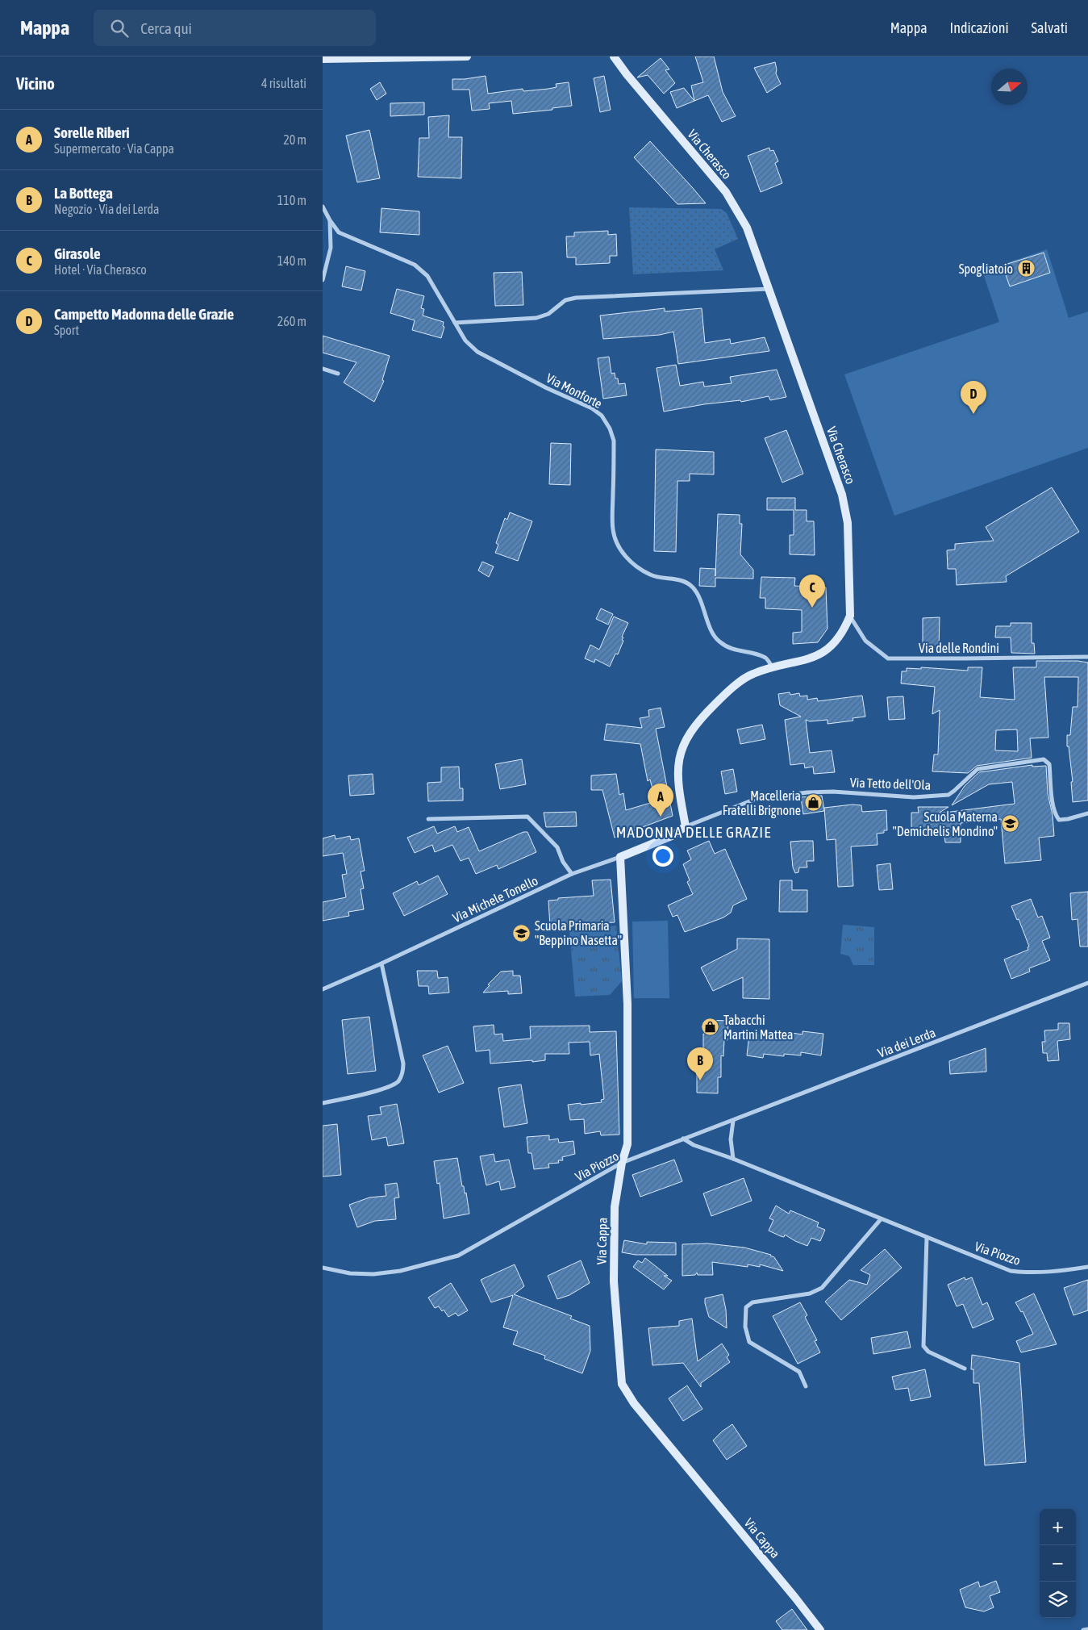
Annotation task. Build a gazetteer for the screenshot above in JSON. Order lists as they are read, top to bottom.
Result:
{
  "streets": {
    "street": [
      "Via Cherasco",
      "Via Monforte",
      "Via delle Rondini",
      "Via Tetto dell'Ola",
      "Via Michele Tonello",
      "Via dei Lerda",
      "Via Piozzo",
      "Via Cappa"
    ]
  },
  "crossings": [
    ["Via Cherasco", "Via Monforte"],
    ["Via Cherasco", "Via delle Rondini"],
    ["Via Cherasco", "Via Tetto dell'Ola"],
    ["Via Michele Tonello", "Via Cappa"],
    ["Via dei Lerda", "Via Piozzo"],
    ["Via Piozzo", "Via Cappa"]
  ],
  "districts": ["MADONNA DELLE GRAZIE"],
  "places": {
    "building": ["Spogliatoio"],
    "shop": ["Macelleria Fratelli Brignone", "Tabacchi Martini Mattea"],
    "school or university": ["Scuola Materna \"Demichelis Mondino\"", "Scuola Primaria \"Beppino Nasetta\""]
  },
  "north": "right",
  "page": {
    "header": "Mappa",
    "search": "Cerca qui",
    "nav": ["Mappa", "Indicazioni", "Salvati"],
    "heading": ["Vicino", "4 risultati"],
    "list": [
      {
        "mark": "A",
        "name": "Sorelle Riberi",
        "note": "Supermercato · Via Cappa",
        "value": "20 m"
      },
      {
        "mark": "B",
        "name": "La Bottega",
        "note": "Negozio · Via dei Lerda",
        "value": "110 m"
      },
      {
        "mark": "C",
        "name": "Girasole",
        "note": "Hotel · Via Cherasco",
        "value": "140 m"
      },
      {
        "mark": "D",
        "name": "Campetto Madonna delle Grazie",
        "note": "Sport",
        "value": "260 m"
      }
    ],
    "pins": [
      "D",
      "C",
      "A",
      "B"
    ],
    "map_buttons": ["+", "−"]
  }
}
